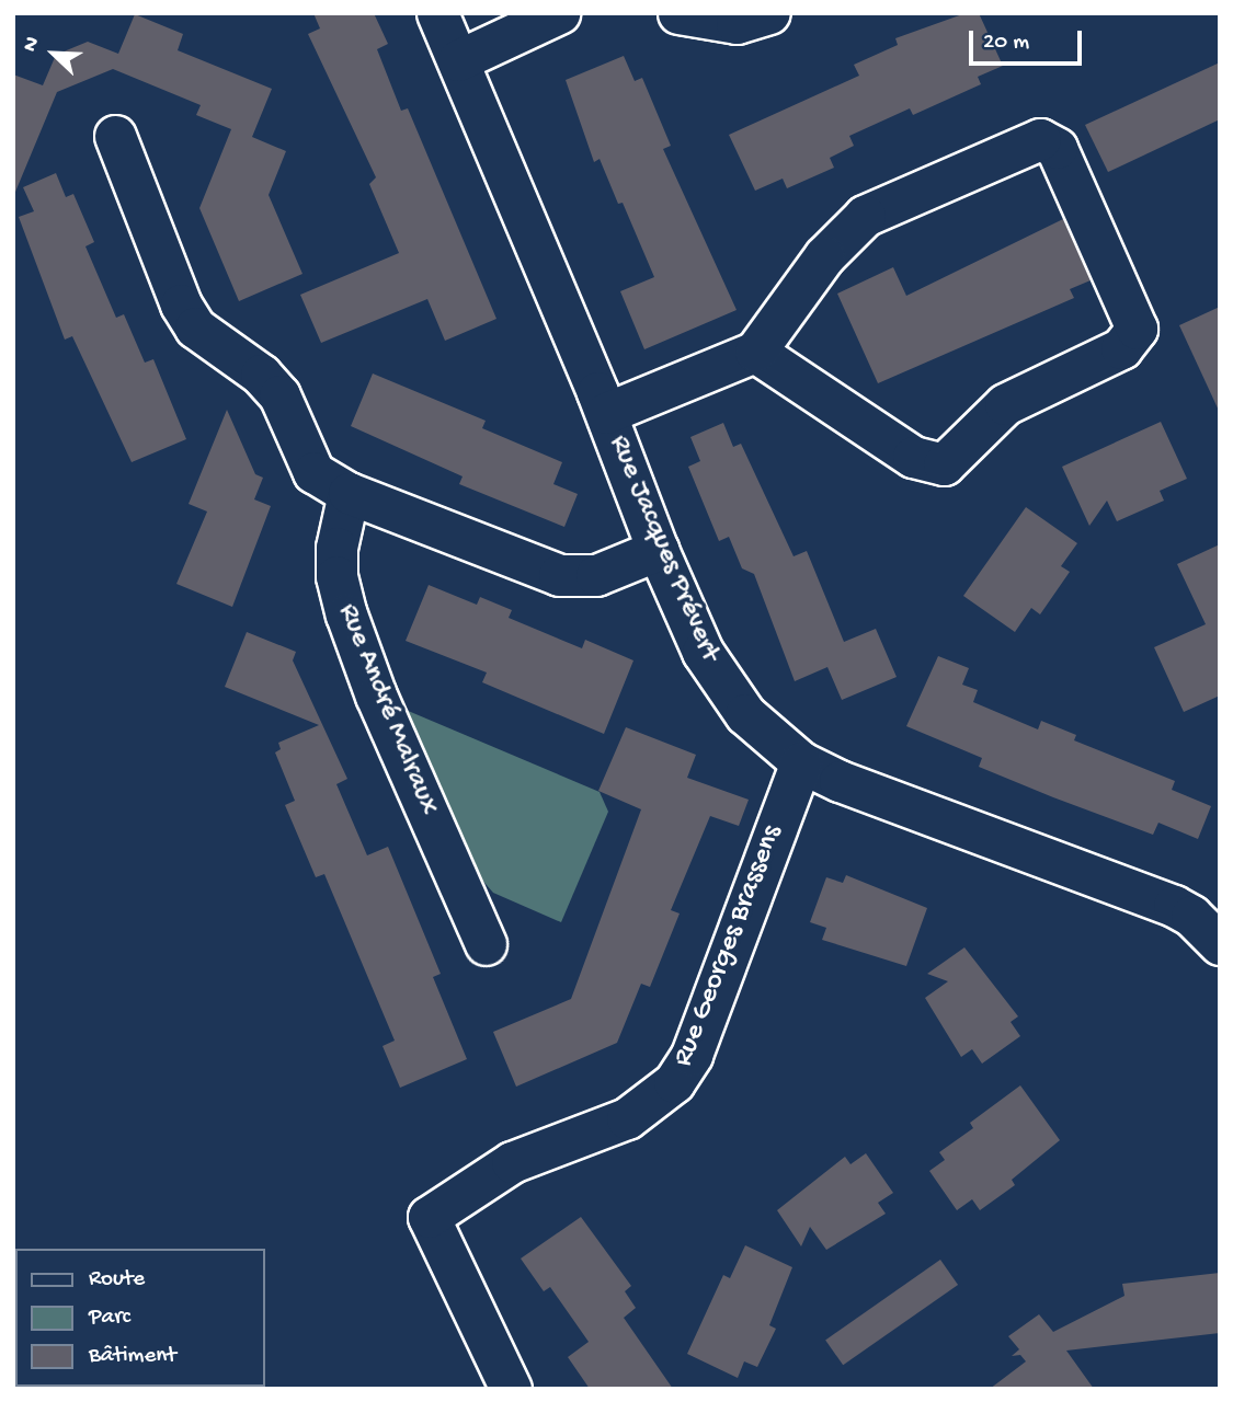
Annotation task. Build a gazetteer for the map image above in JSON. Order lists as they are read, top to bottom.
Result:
{
  "streets": {
    "street": ["Rue Jacques Prévert", "Rue André Malraux", "Rue Georges Brassens"]
  },
  "crossings": [
    ["Rue Jacques Prévert", "Rue Georges Brassens"]
  ],
  "legend": ["Route", "Parc", "Bâtiment"],
  "scale_bar": "20 m",
  "north": "top left"
}
